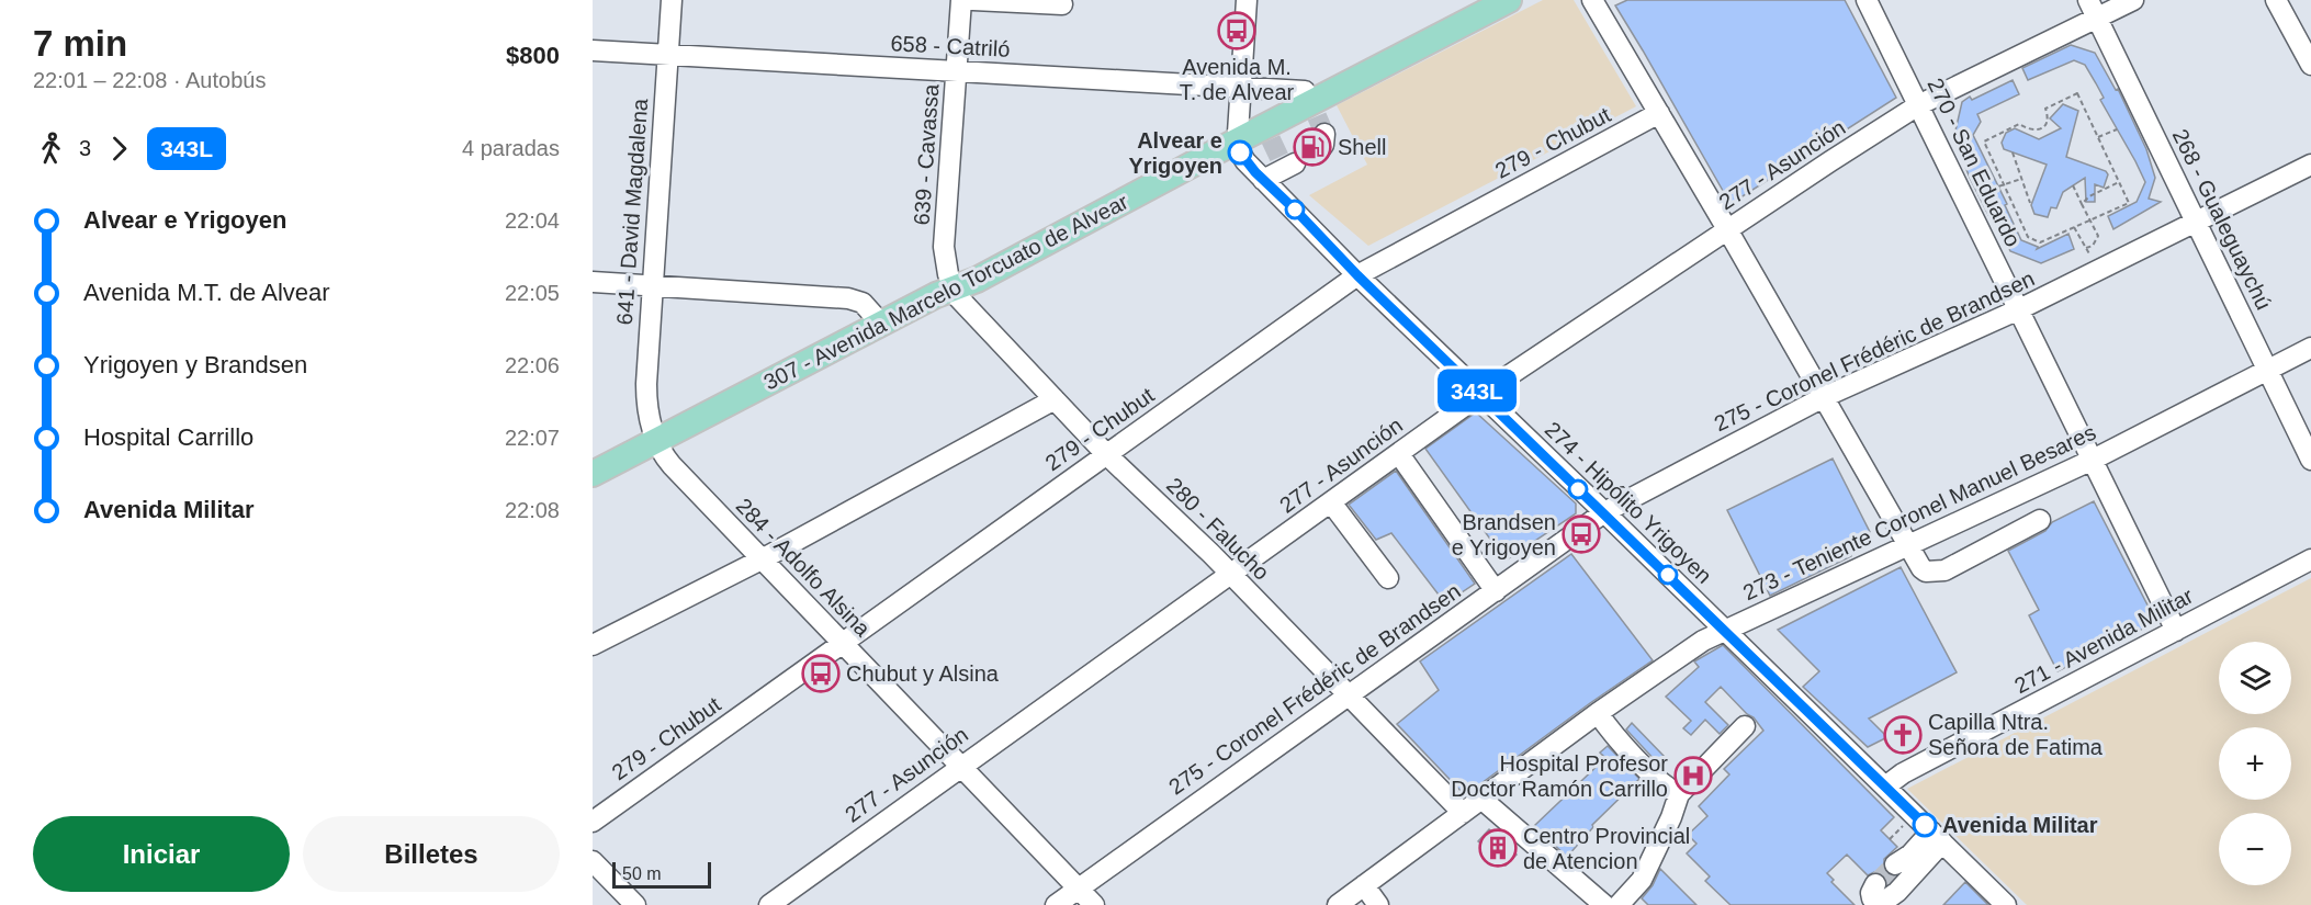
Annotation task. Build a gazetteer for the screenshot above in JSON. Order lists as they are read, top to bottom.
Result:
{
  "streets": {
    "main road": ["307 - Avenida Marcelo Torcuato de Alvear"],
    "street": [
      "658 - Catriló",
      "279 - Chubut",
      "639 - Cavassa",
      "270 - San Eduardo",
      "277 - Asunción",
      "641 - David Magdalena",
      "268 - Gualeguaychú",
      "275 - Coronel Frédéric de Brandsen",
      "274 - Hipólito Yrigoyen",
      "273 - Teniente Coronel Manuel Besares",
      "280 - Falucho",
      "284 - Adolfo Alsina",
      "271 - Avenida Militar"
    ]
  },
  "crossings": [
    ["658 - Catriló", "639 - Cavassa"],
    ["658 - Catriló", "641 - David Magdalena"],
    ["658 - Catriló", "307 - Avenida Marcelo Torcuato de Alvear"],
    ["279 - Chubut", "274 - Hipólito Yrigoyen"],
    ["279 - Chubut", "280 - Falucho"],
    ["279 - Chubut", "284 - Adolfo Alsina"],
    ["639 - Cavassa", "307 - Avenida Marcelo Torcuato de Alvear"],
    ["639 - Cavassa", "280 - Falucho"],
    ["270 - San Eduardo", "277 - Asunción"],
    ["270 - San Eduardo", "275 - Coronel Frédéric de Brandsen"],
    ["270 - San Eduardo", "273 - Teniente Coronel Manuel Besares"],
    ["270 - San Eduardo", "271 - Avenida Militar"],
    ["277 - Asunción", "268 - Gualeguaychú"],
    ["277 - Asunción", "274 - Hipólito Yrigoyen"],
    ["277 - Asunción", "280 - Falucho"],
    ["277 - Asunción", "284 - Adolfo Alsina"],
    ["641 - David Magdalena", "307 - Avenida Marcelo Torcuato de Alvear"],
    ["641 - David Magdalena", "284 - Adolfo Alsina"],
    ["268 - Gualeguaychú", "275 - Coronel Frédéric de Brandsen"],
    ["268 - Gualeguaychú", "273 - Teniente Coronel Manuel Besares"],
    ["307 - Avenida Marcelo Torcuato de Alvear", "274 - Hipólito Yrigoyen"],
    ["307 - Avenida Marcelo Torcuato de Alvear", "280 - Falucho"],
    ["307 - Avenida Marcelo Torcuato de Alvear", "284 - Adolfo Alsina"],
    ["275 - Coronel Frédéric de Brandsen", "274 - Hipólito Yrigoyen"],
    ["275 - Coronel Frédéric de Brandsen", "280 - Falucho"],
    ["275 - Coronel Frédéric de Brandsen", "284 - Adolfo Alsina"],
    ["274 - Hipólito Yrigoyen", "273 - Teniente Coronel Manuel Besares"],
    ["274 - Hipólito Yrigoyen", "271 - Avenida Militar"],
    ["273 - Teniente Coronel Manuel Besares", "280 - Falucho"]
  ],
  "places": {
    "bus stop": ["Avenida M. T. de Alvear", "Brandsen e Yrigoyen", "Chubut y Alsina"],
    "fuel station": ["Shell"],
    "other": ["Alvear e Yrigoyen", "Avenida Militar"],
    "church": ["Capilla Ntra. Señora de Fatima"],
    "hospital": ["Hospital Profesor Doctor Ramón Carrillo"],
    "building": ["Centro Provincial de Atencion"]
  },
  "lines": ["bus line 343L"],
  "scale_bar": "50 m",
  "page": {
    "heading": ["7 min", "22:01 – 22:08 · Autobús", "$800"],
    "on_map": "343L",
    "legs": ["3", "343L", "4 paradas"],
    "list": [
      {
        "name": "Alvear e Yrigoyen",
        "value": "22:04"
      },
      {
        "name": "Avenida M.T. de Alvear",
        "value": "22:05"
      },
      {
        "name": "Yrigoyen y Brandsen",
        "value": "22:06"
      },
      {
        "name": "Hospital Carrillo",
        "value": "22:07"
      },
      {
        "name": "Avenida Militar",
        "value": "22:08"
      }
    ],
    "map_buttons": ["+", "−"],
    "buttons": ["Iniciar", "Billetes"],
    "scale": "50 m"
  }
}
